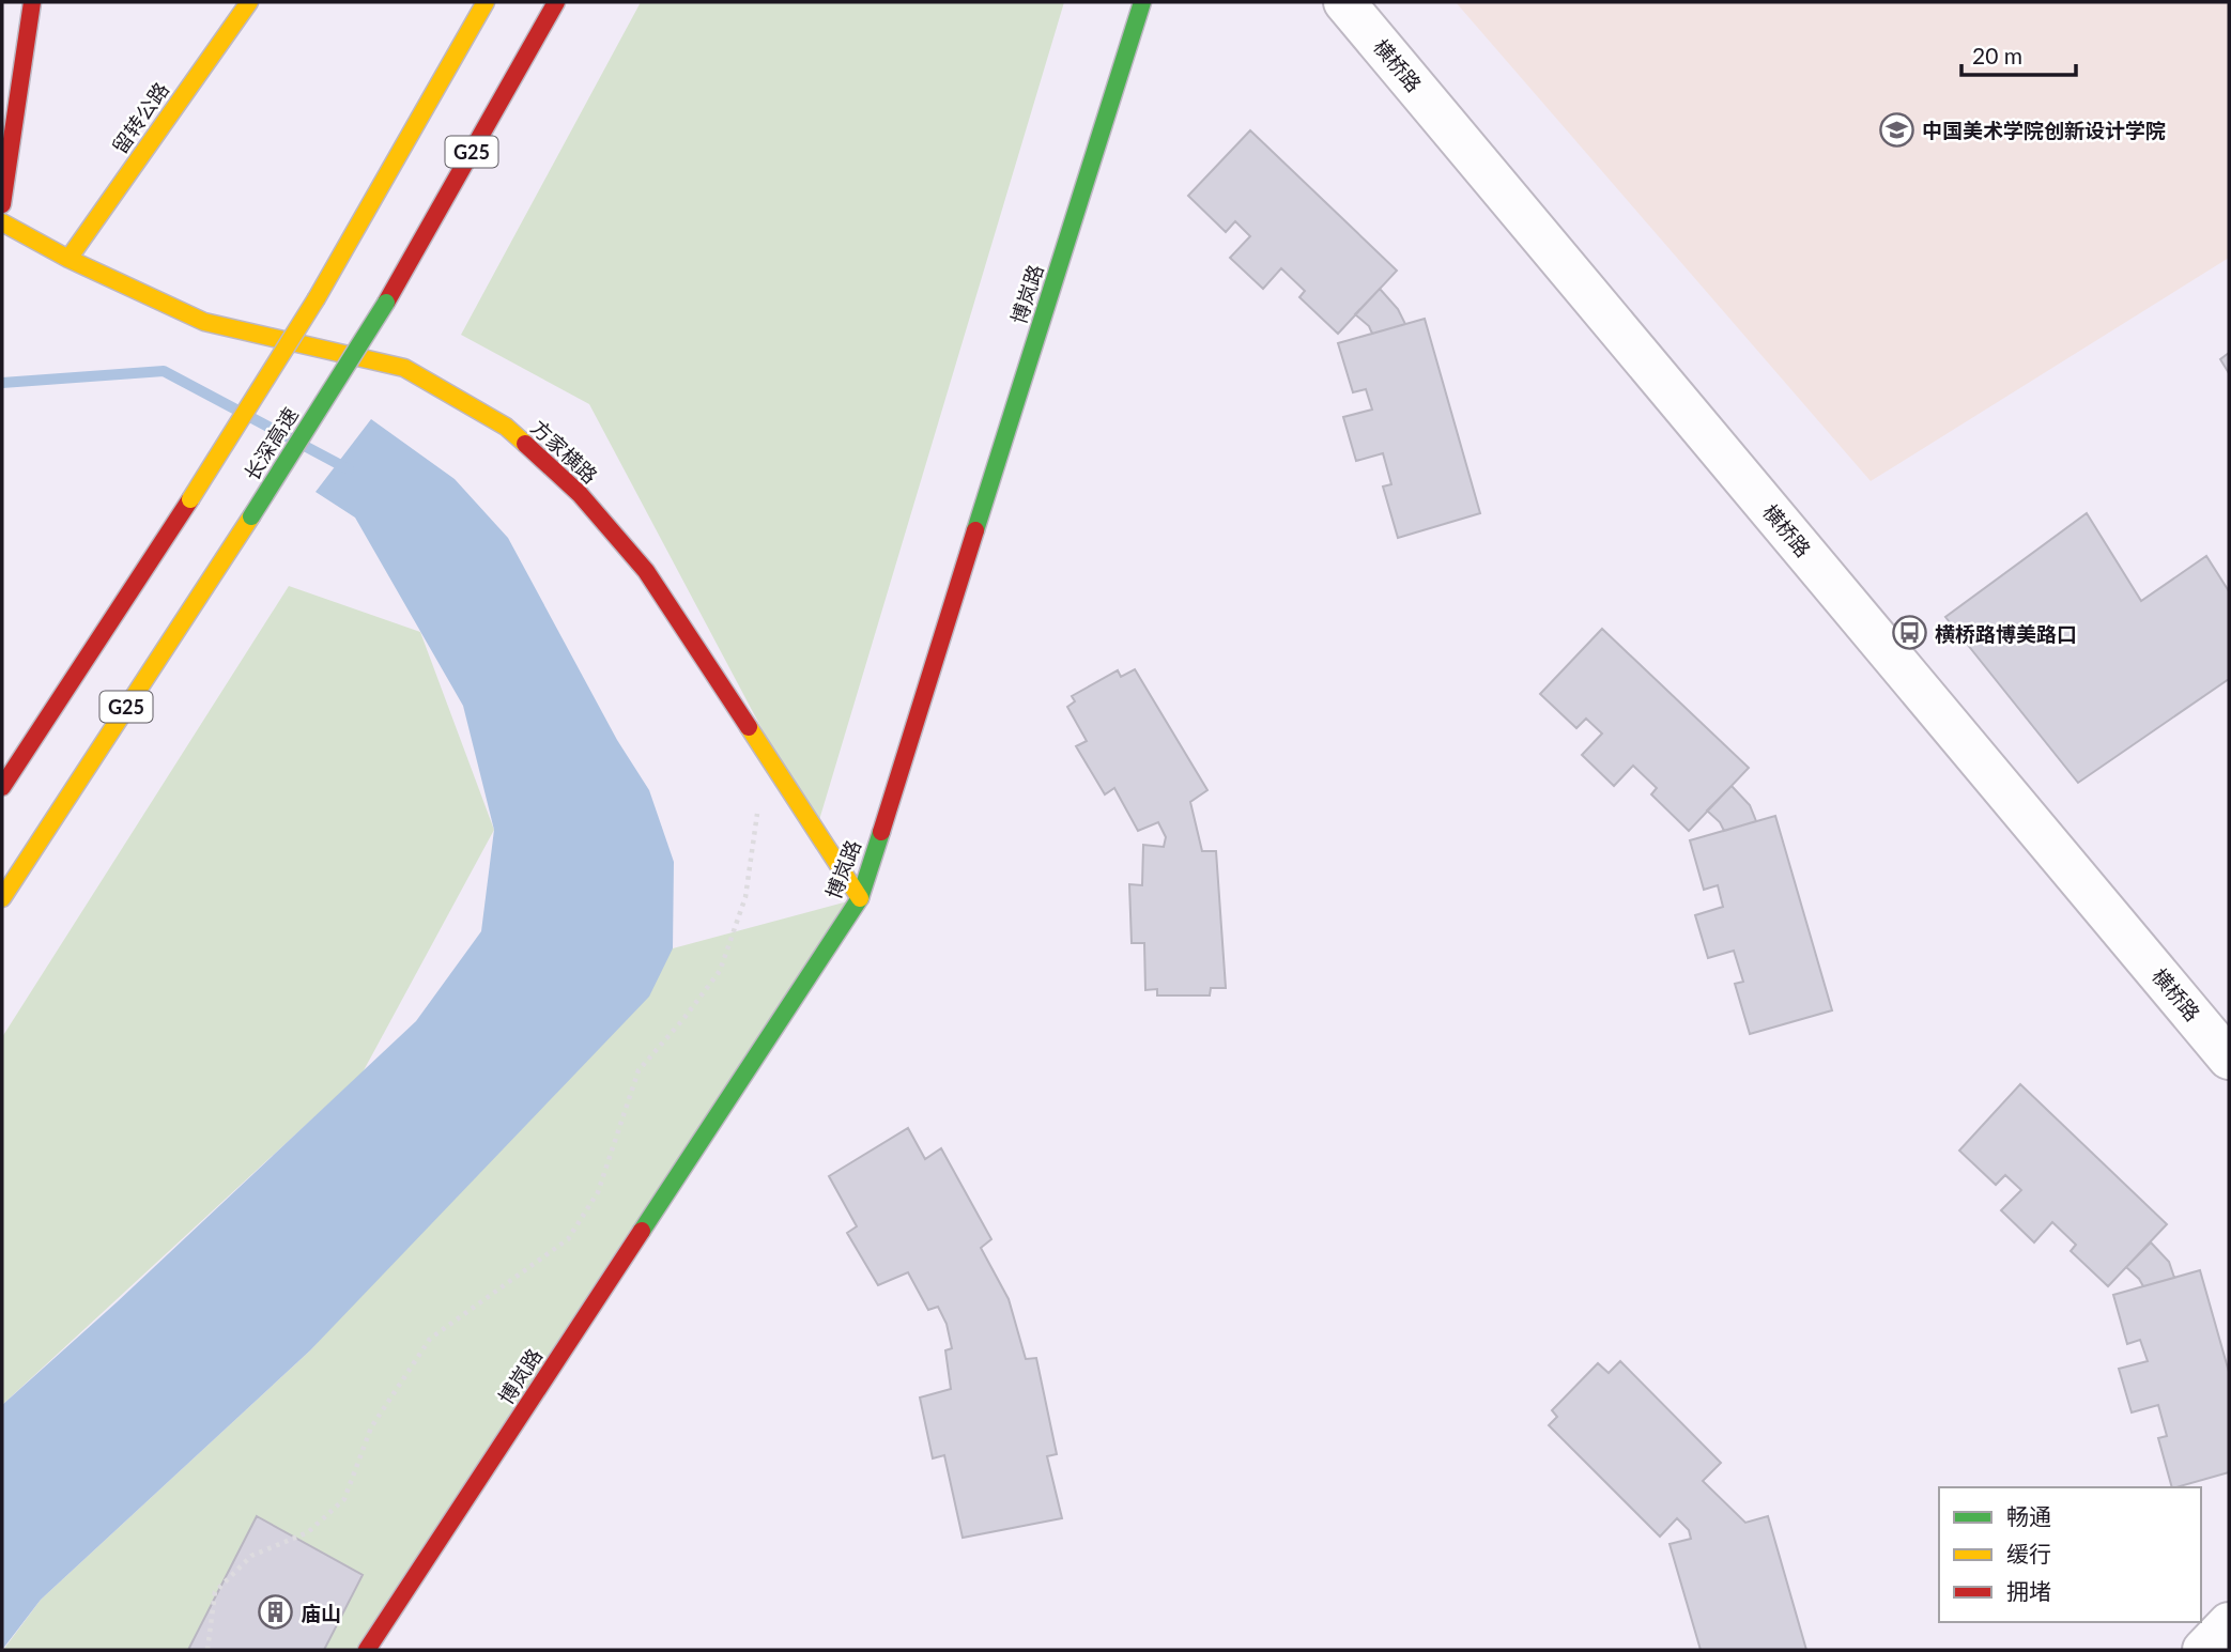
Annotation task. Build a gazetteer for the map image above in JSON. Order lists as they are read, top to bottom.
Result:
{
  "streets": {
    "main road": [
      "留转公路",
      "G25",
      "博岚路",
      "长深高速",
      "方家横路"
    ],
    "street": ["横桥路"]
  },
  "crossings": [
    ["留转公路", "方家横路"],
    ["博岚路", "方家横路"]
  ],
  "places": {
    "school or university": ["中国美术学院创新设计学院"],
    "bus stop": ["横桥路博美路口"],
    "building": ["庙山"]
  },
  "legend": ["畅通", "缓行", "拥堵"],
  "scale_bar": "20 m"
}
